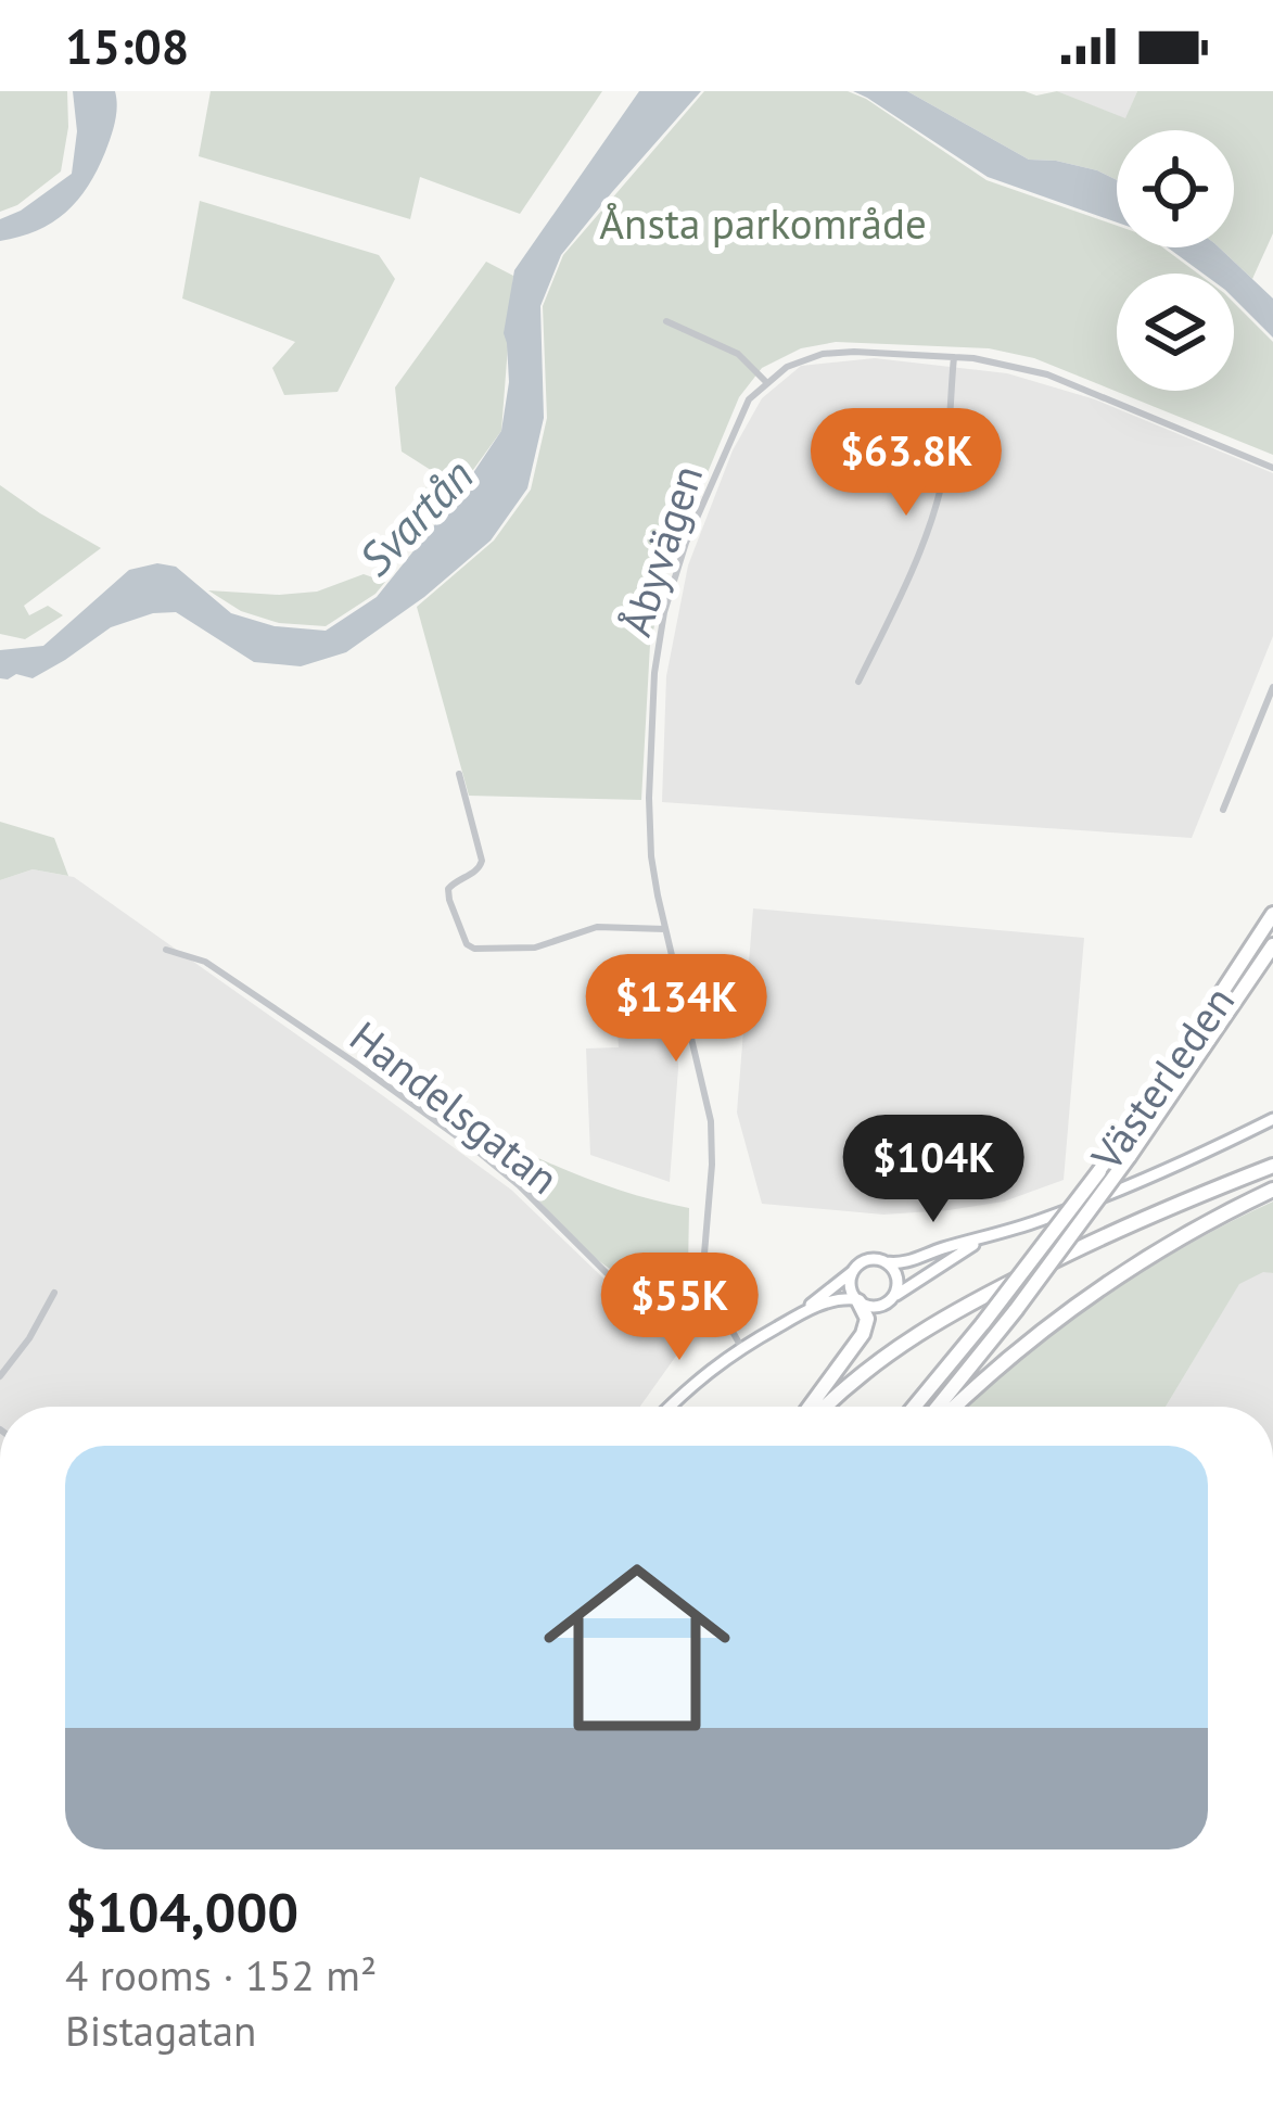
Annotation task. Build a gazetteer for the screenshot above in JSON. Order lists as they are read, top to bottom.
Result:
{
  "streets": {
    "highway": ["Västerleden"],
    "street": ["Åbyvägen", "Handelsgatan"]
  },
  "crossings": [
    ["Åbyvägen", "Handelsgatan"]
  ],
  "water": ["Svartån"],
  "parks": ["Ånsta parkområde"],
  "page": {
    "status": "15:08",
    "price": [
      "$63.8K",
      "$134K",
      "$104K",
      "$55K"
    ],
    "list": [
      {
        "name": "$104,000",
        "note": "4 rooms · 152 m² · Bistagatan"
      }
    ]
  }
}
